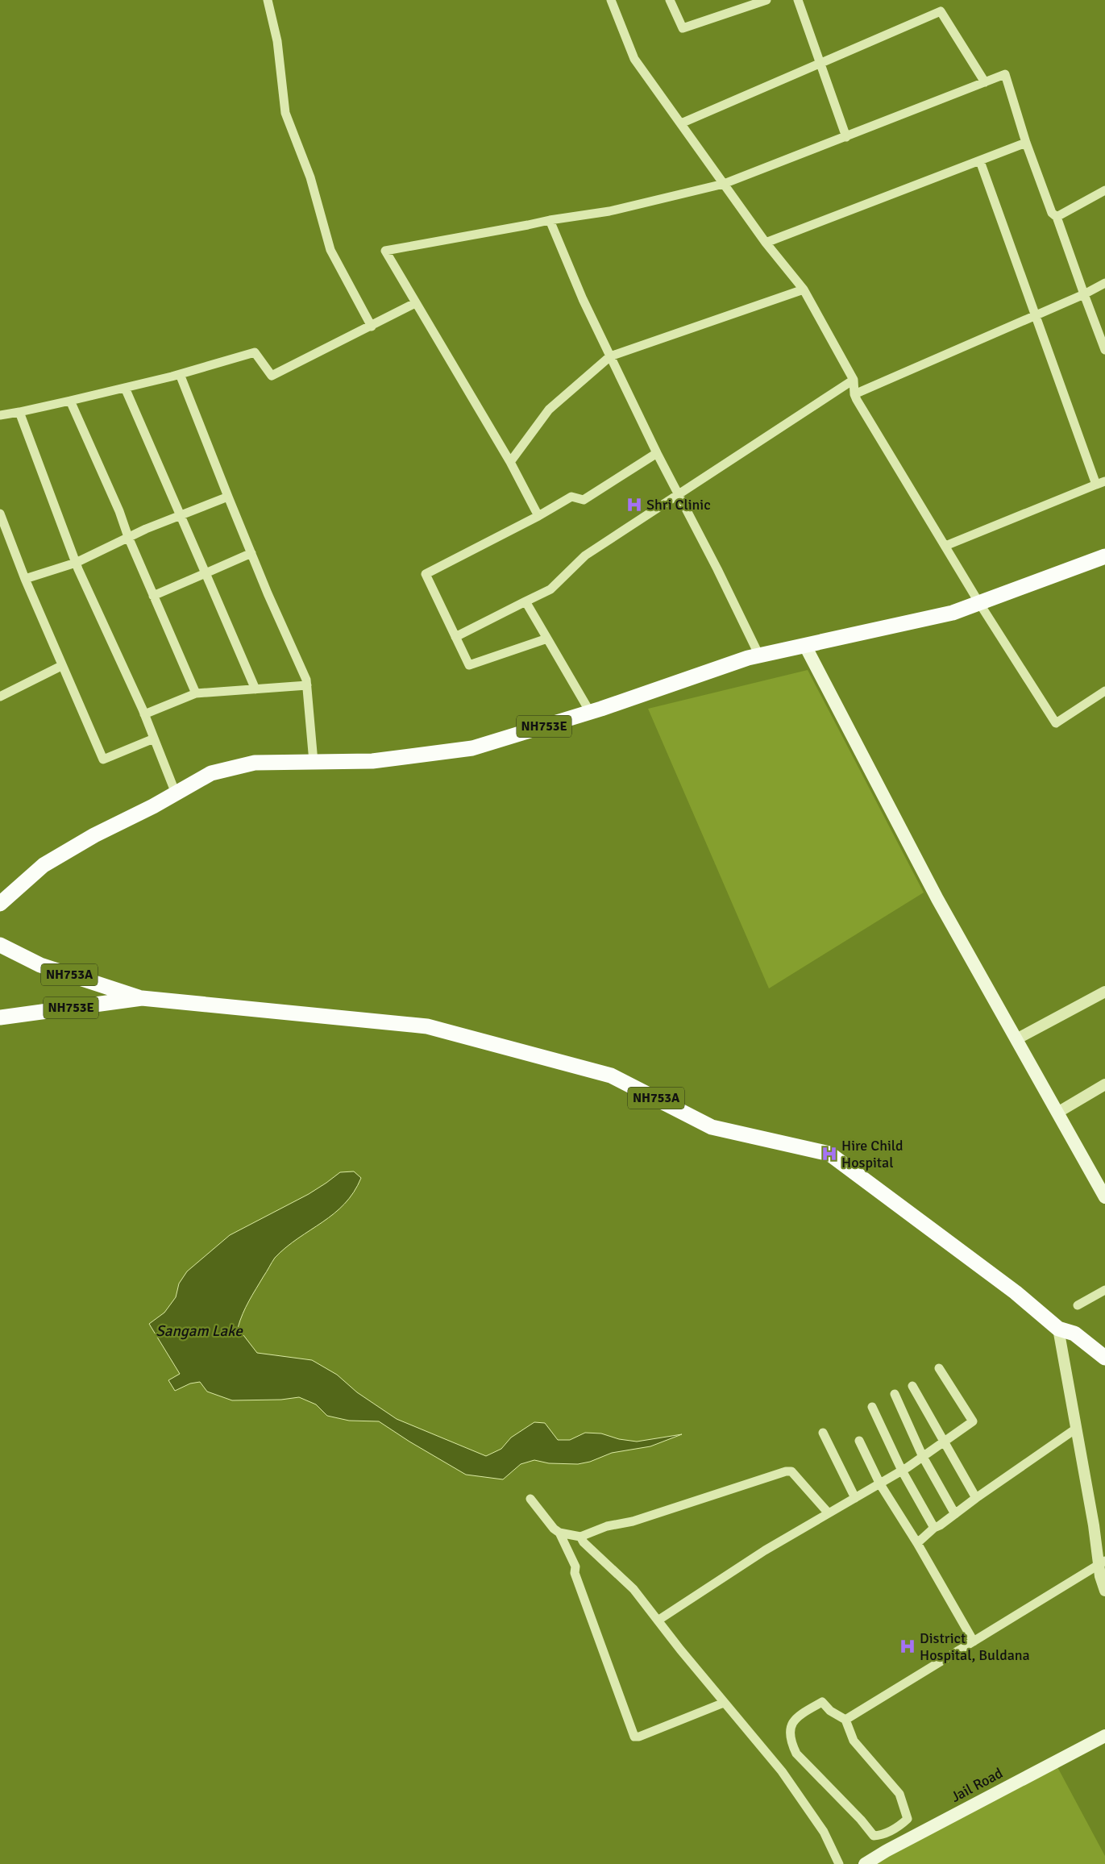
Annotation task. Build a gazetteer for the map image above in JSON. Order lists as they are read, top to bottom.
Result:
{
  "streets": {
    "highway": ["NH753E", "NH753A"],
    "main road": ["Jail Road"]
  },
  "crossings": [
    ["NH753E", "NH753A"]
  ],
  "water": ["Sangam Lake"],
  "places": {
    "hospital": ["Shri Clinic", "Hire Child Hospital", "District Hospital, Buldana"]
  }
}
